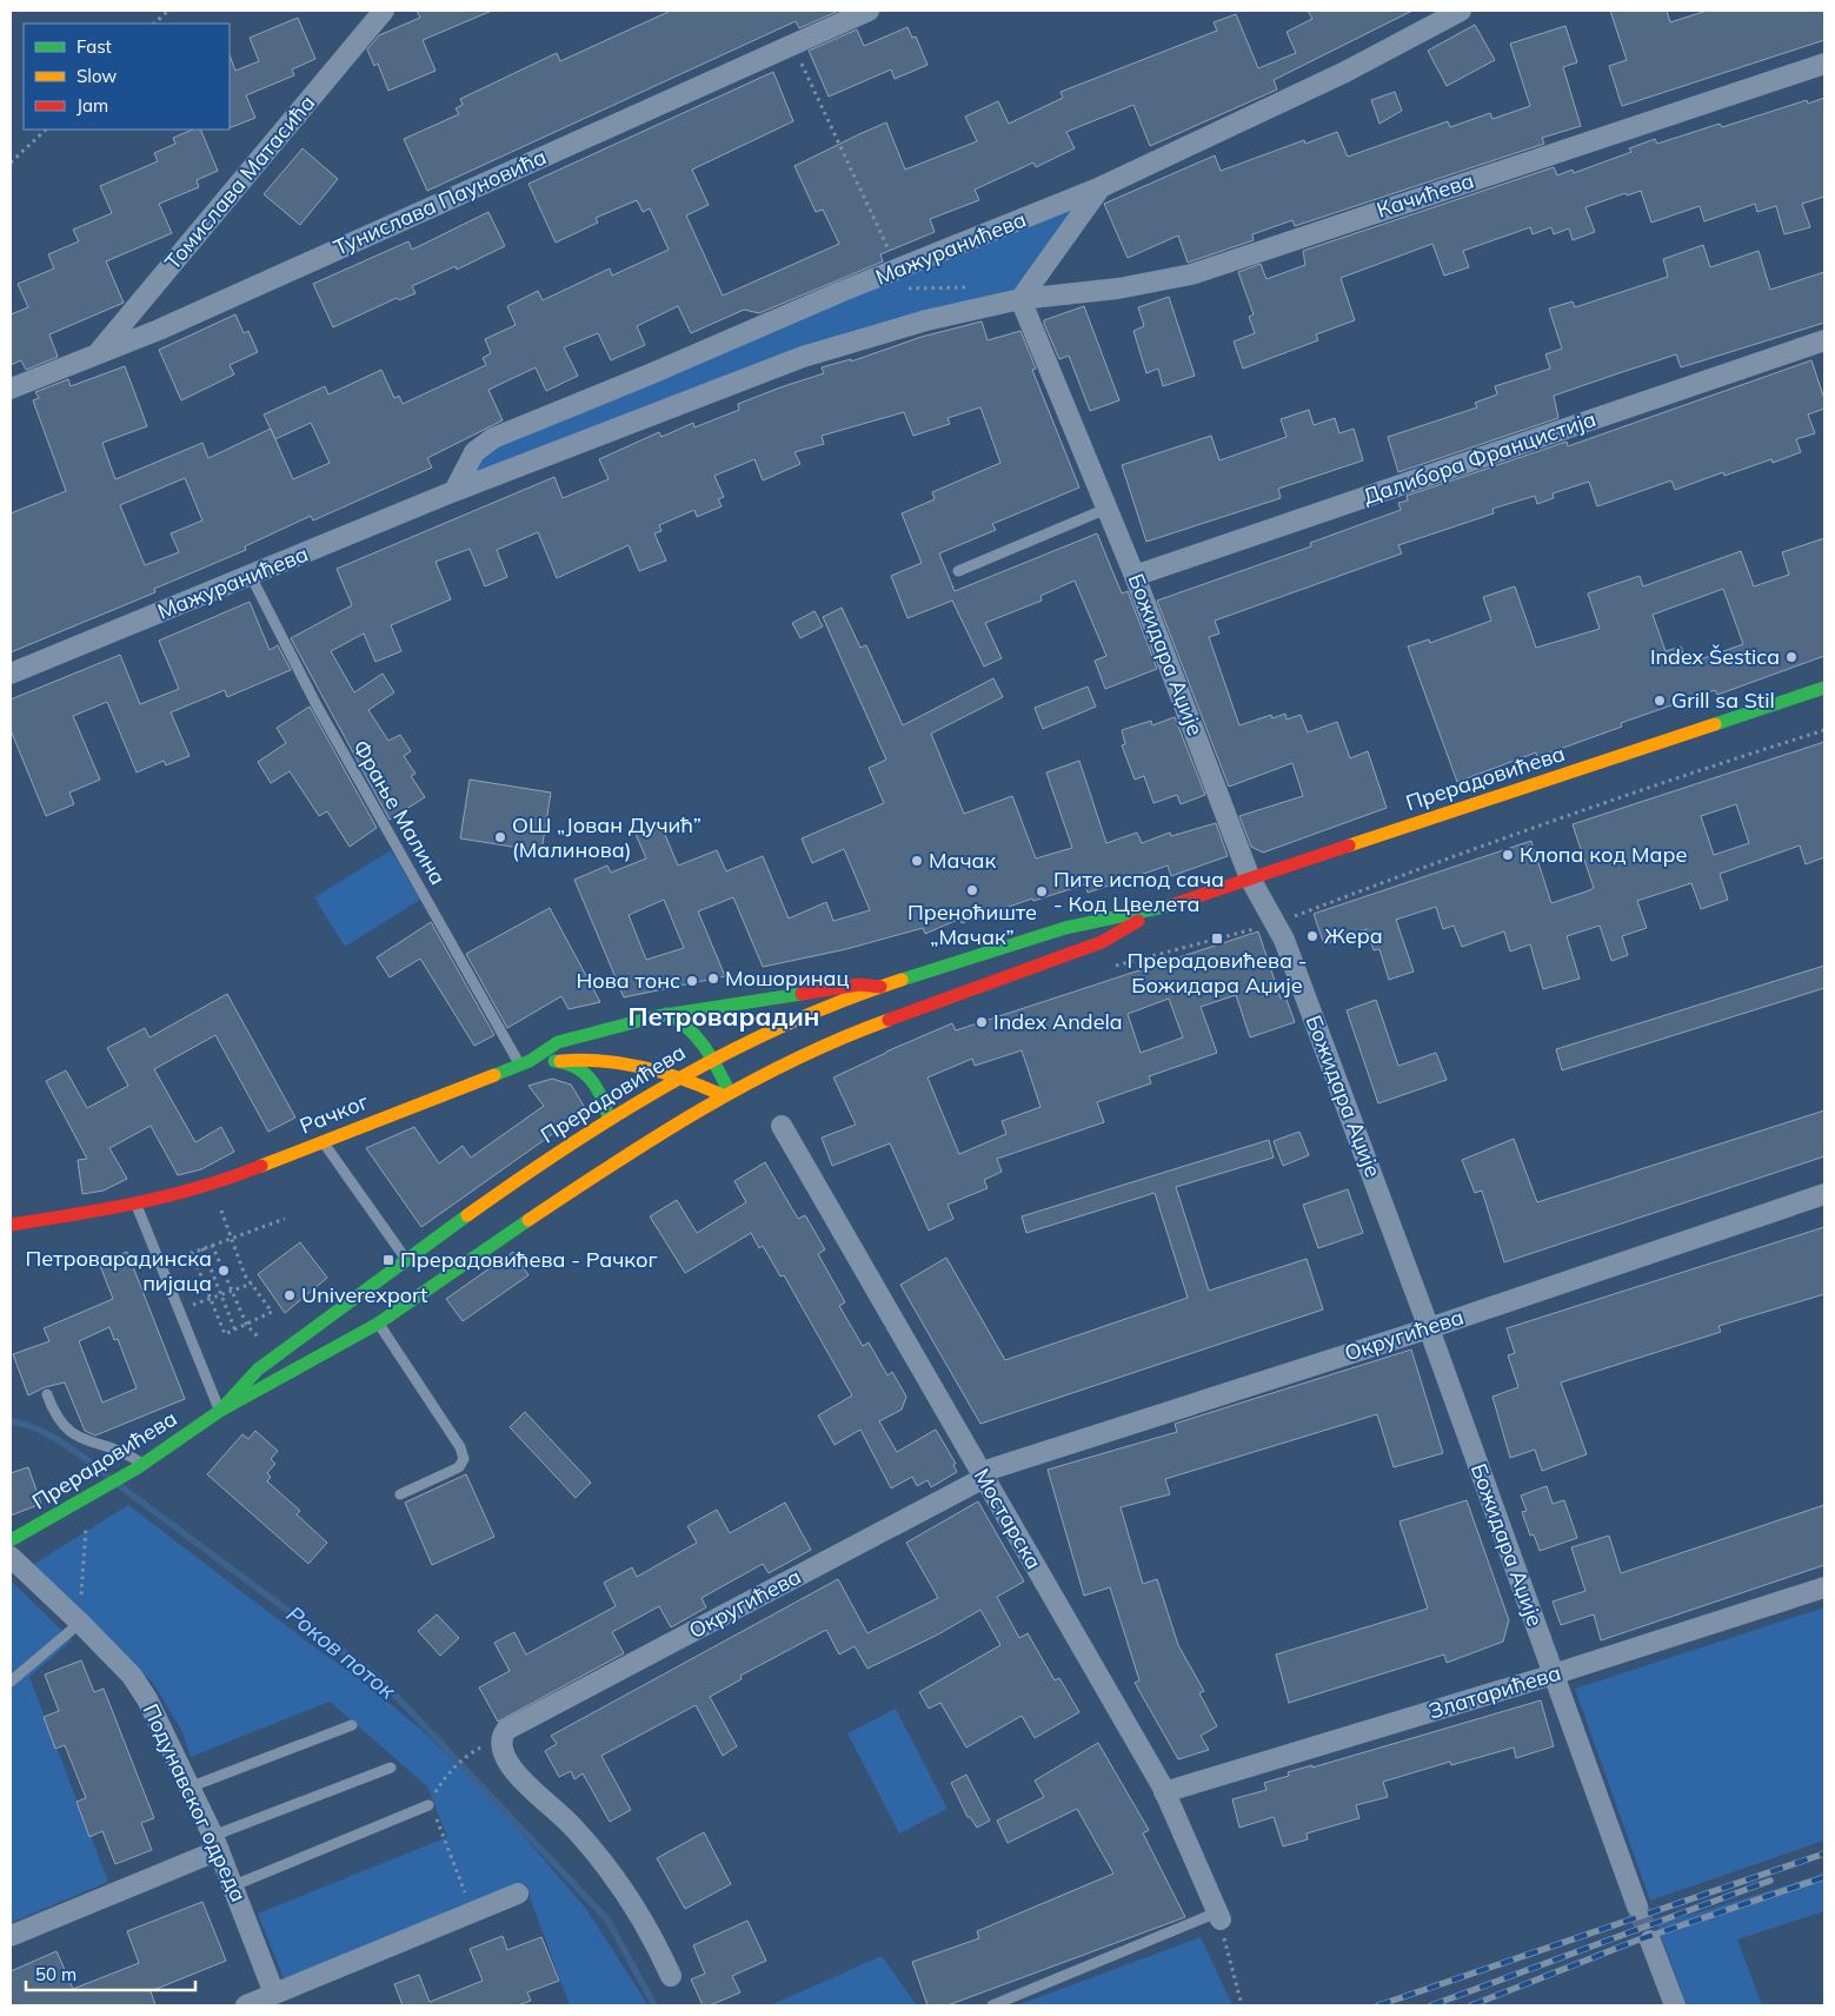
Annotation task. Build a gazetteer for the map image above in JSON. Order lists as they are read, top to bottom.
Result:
{
  "streets": {
    "main road": ["Прерадовићева", "Рачког"],
    "street": [
      "Томислава Матасића",
      "Качићева",
      "Тунислава Пауновића",
      "Мажуранићева",
      "Далибора Францистија",
      "Божидара Аџије",
      "Округићева",
      "Мостарска",
      "Златарићева",
      "Подунавског одреда"
    ],
    "lane": ["Фрање Малина"]
  },
  "crossings": [
    ["Томислава Матасића", "Тунислава Пауновића"],
    ["Качићева", "Мажуранићева"],
    ["Качићева", "Божидара Аџије"],
    ["Мажуранићева", "Божидара Аџије"],
    ["Мажуранићева", "Фрање Малина"],
    ["Далибора Францистија", "Божидара Аџије"],
    ["Божидара Аџије", "Прерадовићева"],
    ["Божидара Аџије", "Округићева"],
    ["Божидара Аџије", "Златарићева"],
    ["Прерадовићева", "Рачког"],
    ["Фрање Малина", "Рачког"],
    ["Округићева", "Мостарска"],
    ["Мостарска", "Златарићева"]
  ],
  "districts": ["Петроварадин"],
  "water": ["Роков поток"],
  "places": {
    "other": [
      "Index Šestica",
      "Grill sa Stil",
      "ОШ „Јован Дучић” (Малинова)",
      "Клопа код Маре",
      "Мачак",
      "Преноћиште „Мачак”",
      "Пите испод сача - Код Цвелета",
      "Жера",
      "Мошоринац",
      "Нова тонс",
      "Index Andela",
      "Петроварадинска пијаца",
      "Univerexport"
    ],
    "transit": ["Прерадовићева - Божидара Аџије", "Прерадовићева - Рачког"]
  },
  "legend": ["Fast", "Slow", "Jam"],
  "scale_bar": "50 m"
}
